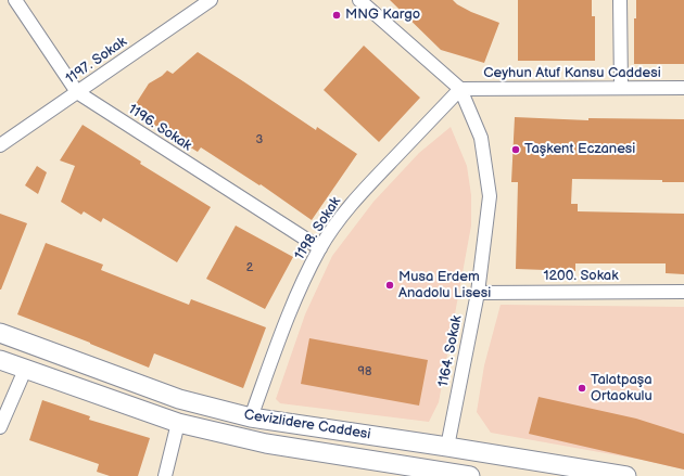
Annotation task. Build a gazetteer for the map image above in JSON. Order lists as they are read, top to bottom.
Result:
{
  "streets": {
    "main road": ["Cevizlidere Caddesi"],
    "street": [
      "1197. Sokak",
      "Ceyhun Atuf Kansu Caddesi",
      "1196. Sokak",
      "1198. Sokak",
      "1200. Sokak",
      "1164. Sokak"
    ]
  },
  "crossings": [
    ["1197. Sokak", "1196. Sokak"],
    ["Ceyhun Atuf Kansu Caddesi", "1198. Sokak"],
    ["Ceyhun Atuf Kansu Caddesi", "1164. Sokak"],
    ["1196. Sokak", "1198. Sokak"],
    ["1198. Sokak", "1164. Sokak"],
    ["1198. Sokak", "Cevizlidere Caddesi"],
    ["1200. Sokak", "1164. Sokak"],
    ["1164. Sokak", "Cevizlidere Caddesi"]
  ],
  "places": [
    "MNG Kargo",
    "Taşkent Eczanesi",
    "Musa Erdem Anadolu Lisesi",
    "Talatpaşa Ortaokulu"
  ],
  "house_numbers": ["3", "2", "98"]
}
